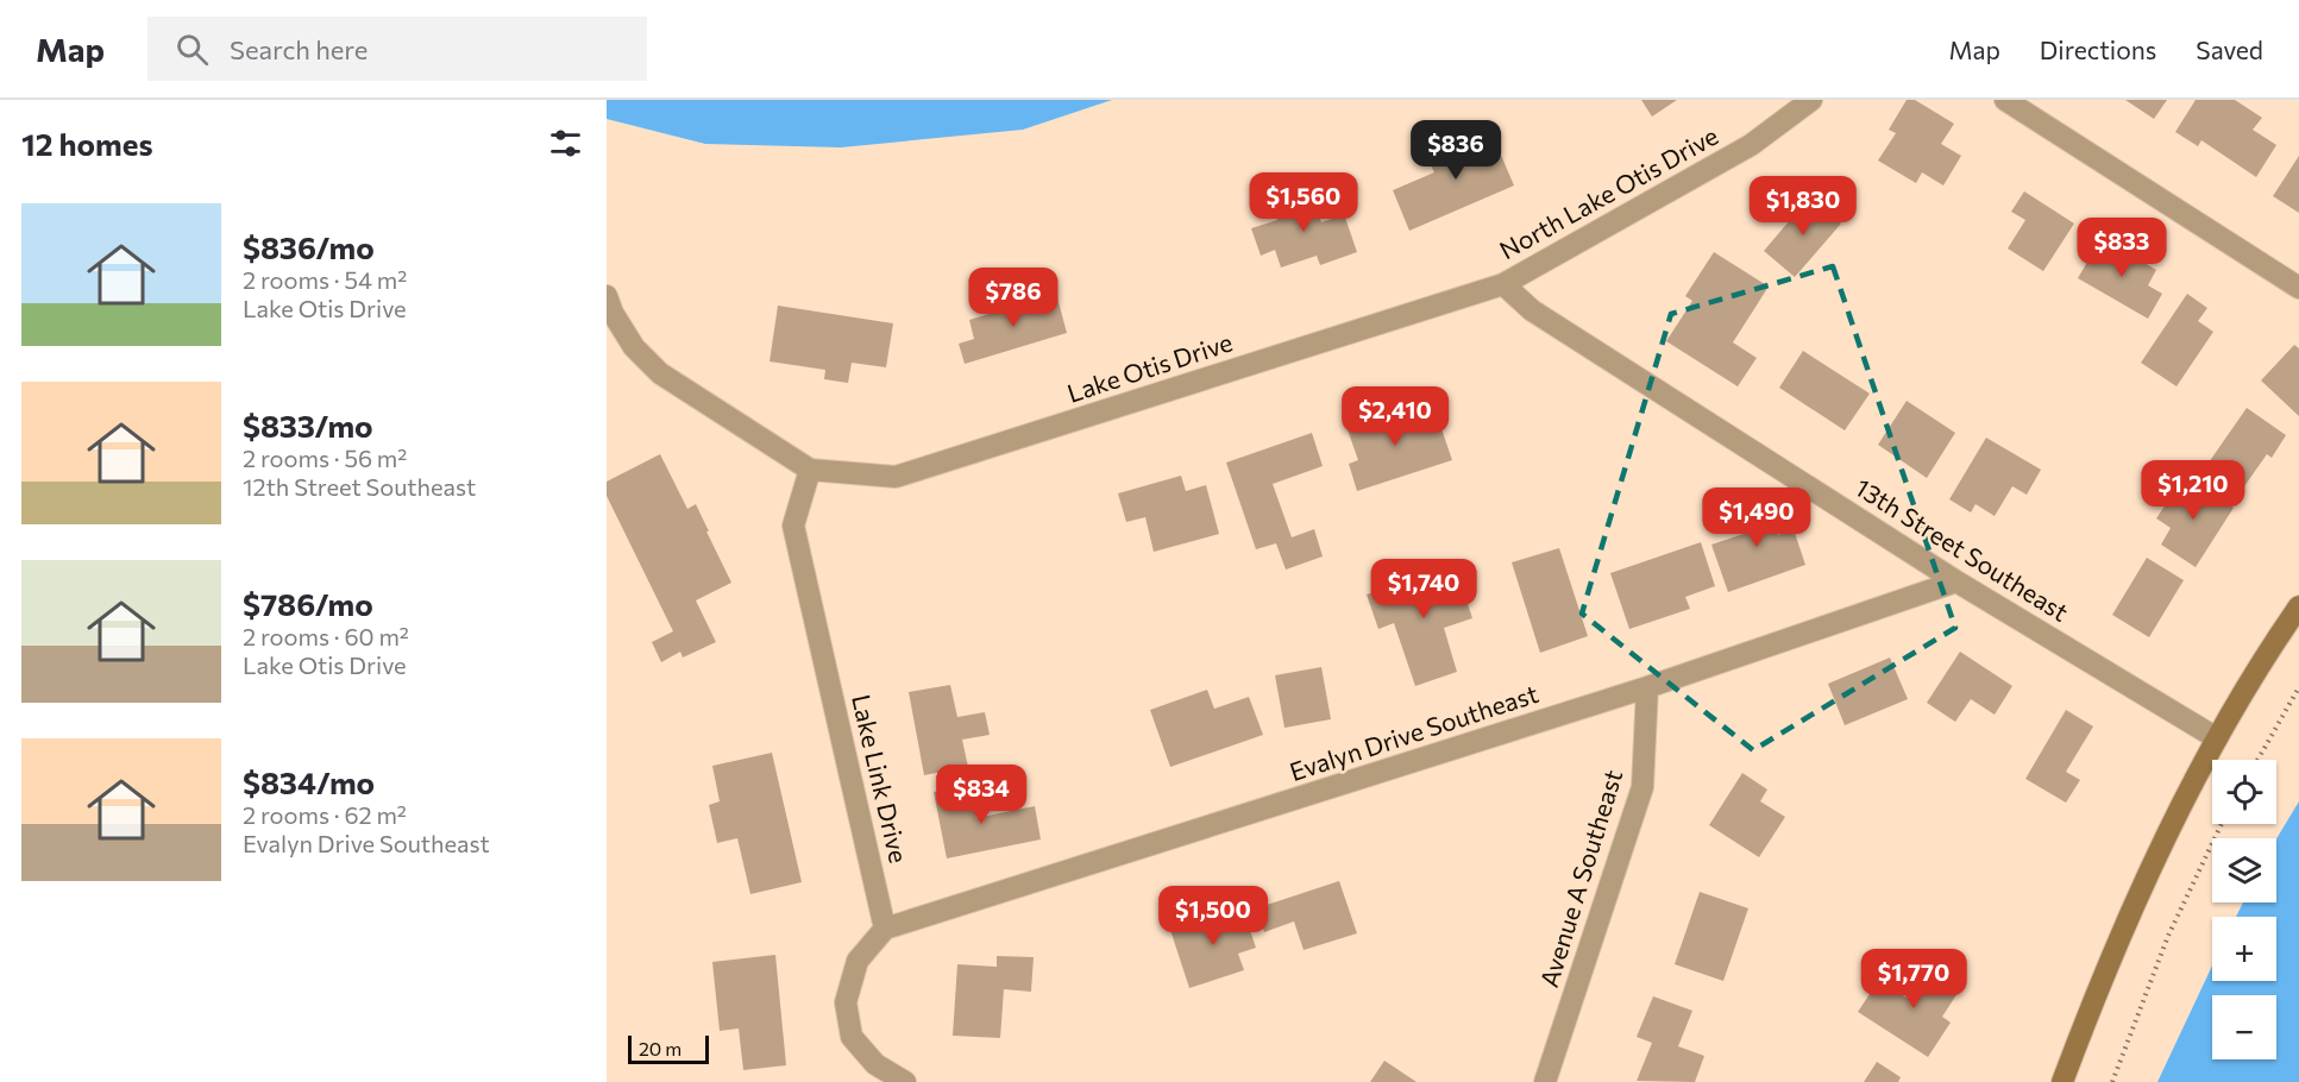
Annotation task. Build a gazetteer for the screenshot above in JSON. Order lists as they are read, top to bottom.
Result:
{
  "streets": {
    "street": [
      "North Lake Otis Drive",
      "Lake Otis Drive",
      "13th Street Southeast",
      "Evalyn Drive Southeast",
      "Lake Link Drive",
      "Avenue A Southeast"
    ]
  },
  "crossings": [
    ["North Lake Otis Drive", "Lake Otis Drive"],
    ["North Lake Otis Drive", "13th Street Southeast"],
    ["Lake Otis Drive", "13th Street Southeast"],
    ["Lake Otis Drive", "Lake Link Drive"],
    ["13th Street Southeast", "Evalyn Drive Southeast"],
    ["Evalyn Drive Southeast", "Lake Link Drive"],
    ["Evalyn Drive Southeast", "Avenue A Southeast"]
  ],
  "scale_bar": "20 m",
  "page": {
    "header": "Map",
    "search": "Search here",
    "nav": ["Map", "Directions", "Saved"],
    "heading": "12 homes",
    "price": [
      "$836",
      "$1,560",
      "$1,830",
      "$833",
      "$786",
      "$2,410",
      "$1,210",
      "$1,490",
      "$1,740",
      "$834",
      "$1,500",
      "$1,770"
    ],
    "list": [
      {
        "name": "$836/mo",
        "note": "2 rooms · 54 m² · Lake Otis Drive"
      },
      {
        "name": "$833/mo",
        "note": "2 rooms · 56 m² · 12th Street Southeast"
      },
      {
        "name": "$786/mo",
        "note": "2 rooms · 60 m² · Lake Otis Drive"
      },
      {
        "name": "$834/mo",
        "note": "2 rooms · 62 m² · Evalyn Drive Southeast"
      }
    ],
    "map_buttons": ["+", "−"],
    "scale": "20 m"
  }
}
